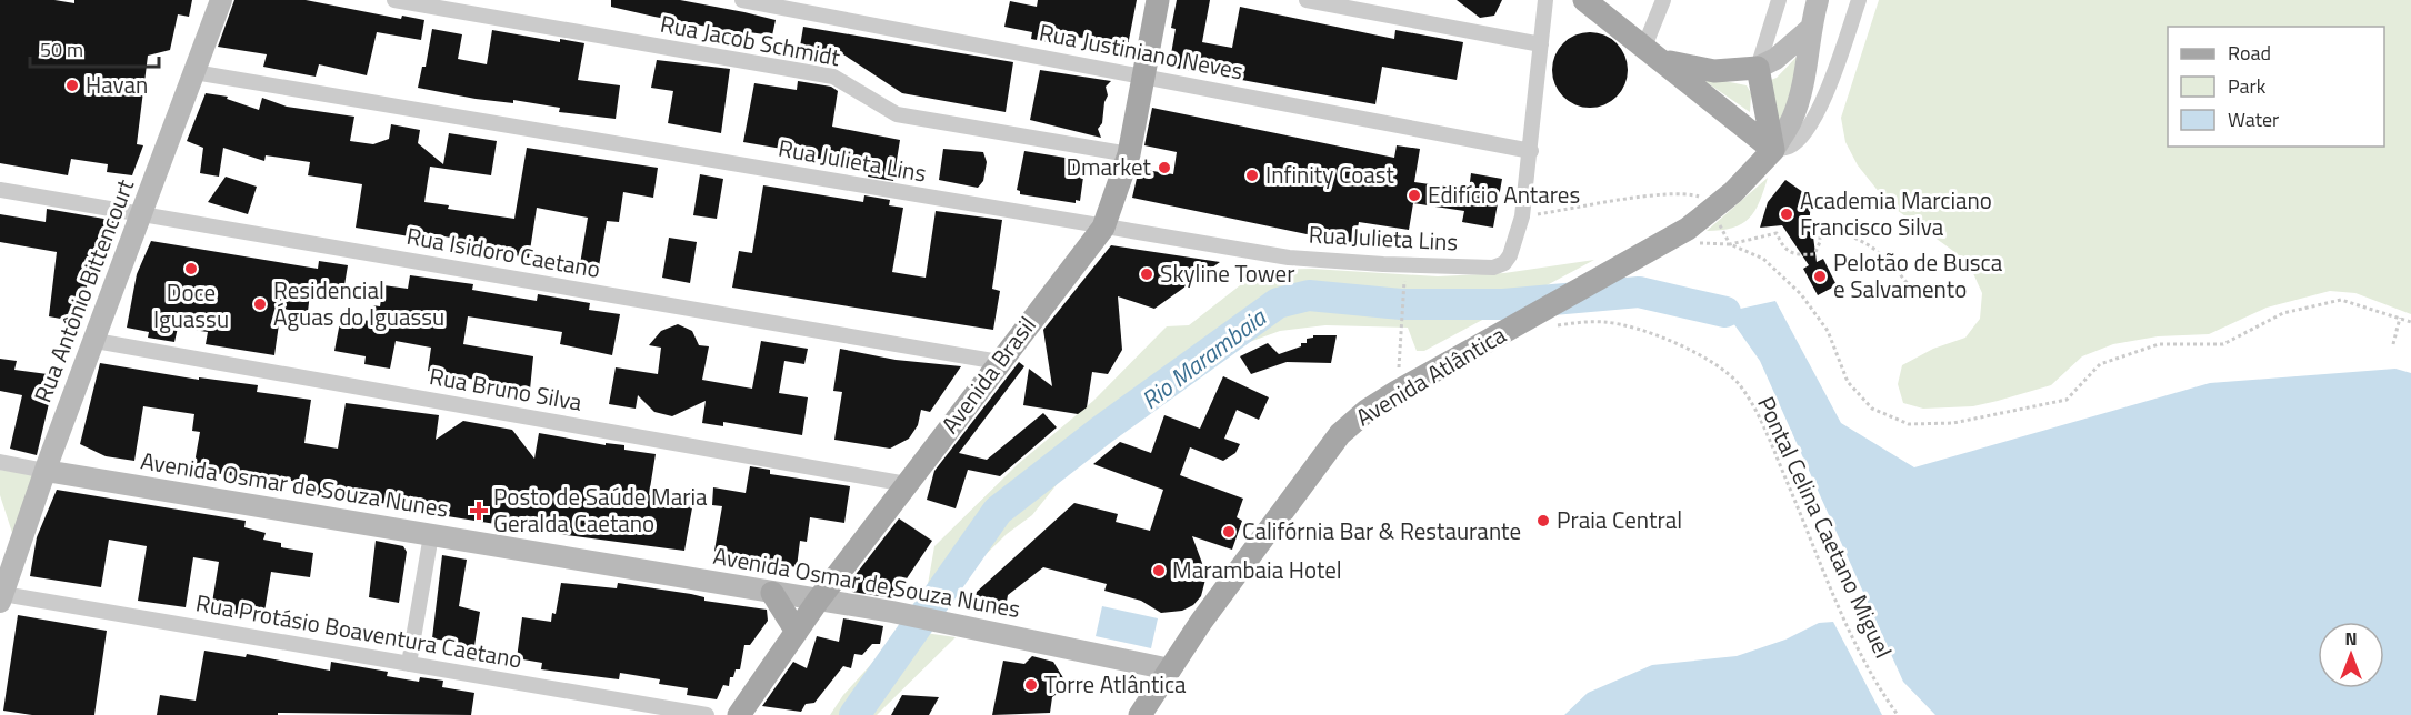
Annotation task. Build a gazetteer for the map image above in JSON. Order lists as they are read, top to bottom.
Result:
{
  "streets": {
    "main road": ["Avenida Brasil", "Avenida Atlântica"],
    "street": [
      "Rua Jacob Schmidt",
      "Rua Justiniano Neves",
      "Rua Julieta Lins",
      "Rua Isidoro Caetano",
      "Rua Antônio Bittencourt",
      "Rua Bruno Silva",
      "Avenida Osmar de Souza Nunes",
      "Rua Protásio Boaventura Caetano"
    ],
    "path": ["Pontal Celina Caetano Miguel"]
  },
  "crossings": [
    ["Rua Jacob Schmidt", "Avenida Brasil"],
    ["Rua Justiniano Neves", "Avenida Brasil"],
    ["Rua Julieta Lins", "Rua Antônio Bittencourt"],
    ["Rua Julieta Lins", "Avenida Brasil"],
    ["Rua Isidoro Caetano", "Rua Antônio Bittencourt"],
    ["Rua Isidoro Caetano", "Avenida Brasil"],
    ["Rua Antônio Bittencourt", "Rua Bruno Silva"],
    ["Rua Antônio Bittencourt", "Avenida Osmar de Souza Nunes"],
    ["Rua Antônio Bittencourt", "Rua Protásio Boaventura Caetano"],
    ["Avenida Brasil", "Rua Bruno Silva"],
    ["Avenida Brasil", "Avenida Osmar de Souza Nunes"],
    ["Avenida Atlântica", "Avenida Osmar de Souza Nunes"]
  ],
  "water": ["Rio Marambaia"],
  "places": {
    "other": [
      "Havan",
      "Dmarket",
      "Infinity Coast",
      "Edifício Antares",
      "Academia Marciano Francisco Silva",
      "Doce Iguassu",
      "Skyline Tower",
      "Pelotão de Busca e Salvamento",
      "Residencial Águas do Iguassu",
      "Praia Central",
      "Califórnia Bar & Restaurante",
      "Marambaia Hotel",
      "Torre Atlântica"
    ],
    "health": ["Posto de Saúde Maria Geralda Caetano"]
  },
  "legend": ["Road", "Park", "Water"],
  "scale_bar": "50 m",
  "north": "top"
}
